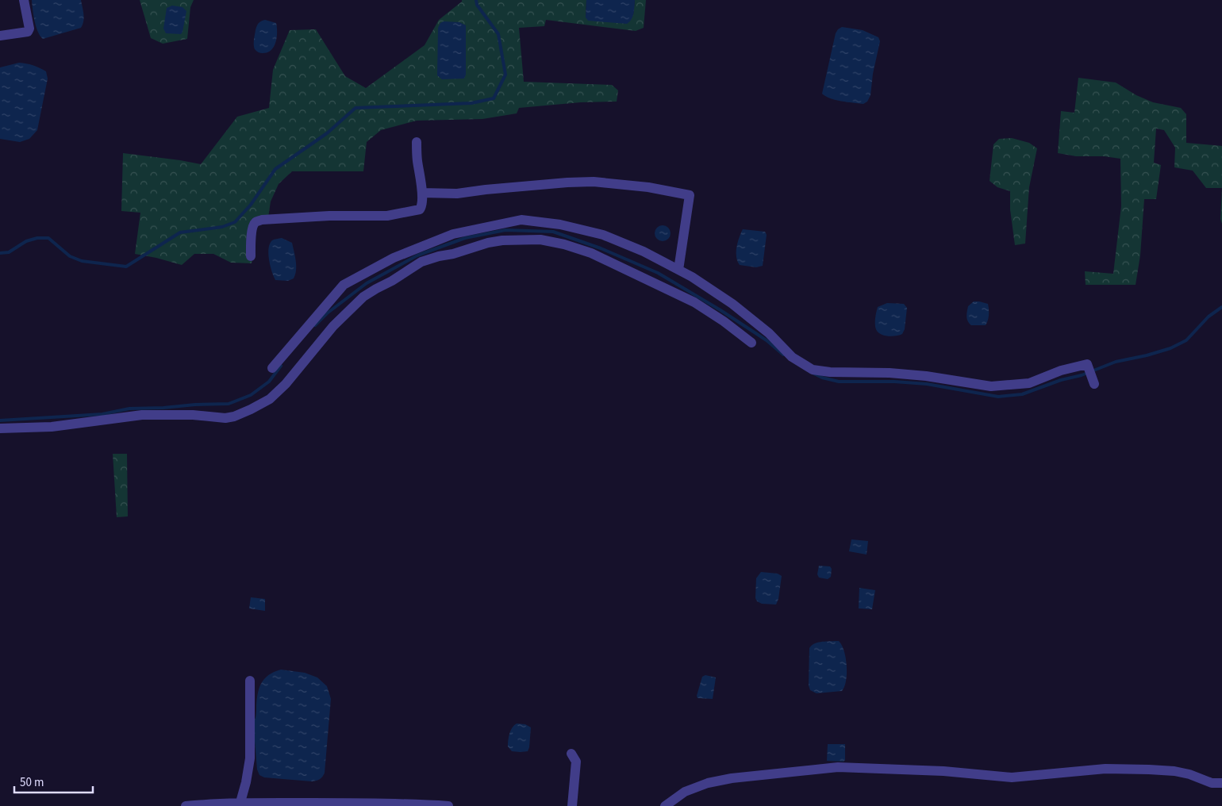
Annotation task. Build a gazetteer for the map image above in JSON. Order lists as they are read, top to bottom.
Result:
{
  "scale_bar": "50 m"
}
